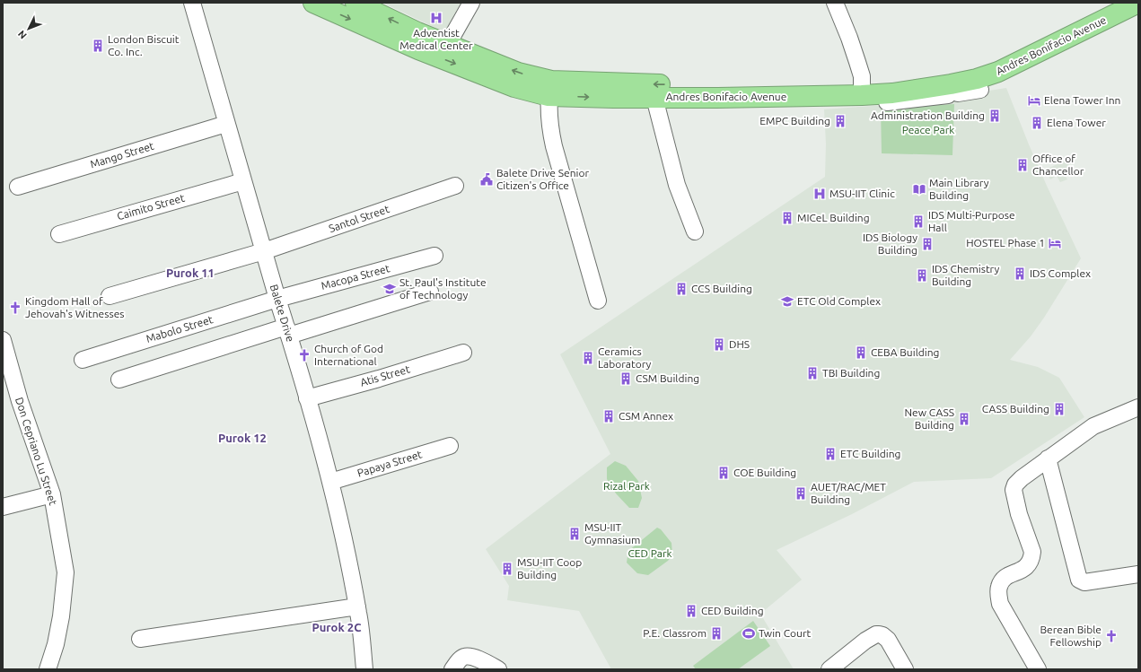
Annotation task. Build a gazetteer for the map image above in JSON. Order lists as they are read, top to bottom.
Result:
{
  "streets": {
    "highway": ["Andres Bonifacio Avenue"],
    "street": [
      "Mango Street",
      "Caimito Street",
      "Santol Street",
      "Macopa Street",
      "Balete Drive",
      "Mabolo Street",
      "Atis Street",
      "Don Cepriano Lu Street",
      "Papaya Street"
    ]
  },
  "crossings": [
    ["Mango Street", "Balete Drive"],
    ["Caimito Street", "Balete Drive"],
    ["Santol Street", "Balete Drive"],
    ["Macopa Street", "Balete Drive"],
    ["Macopa Street", "Mabolo Street"],
    ["Balete Drive", "Mabolo Street"],
    ["Balete Drive", "Atis Street"],
    ["Balete Drive", "Papaya Street"]
  ],
  "districts": ["Purok 11", "Purok 12", "Purok 2C"],
  "parks": ["Peace Park", "Rizal Park", "CED Park"],
  "places": {
    "hospital": ["Adventist Medical Center", "MSU-IIT Clinic"],
    "building": [
      "London Biscuit Co. Inc.",
      "Administration Building",
      "EMPC Building",
      "Elena Tower",
      "Office of Chancellor",
      "MICeL Building",
      "IDS Multi-Purpose Hall",
      "IDS Biology Building",
      "IDS Complex",
      "IDS Chemistry Building",
      "CCS Building",
      "DHS",
      "CEBA Building",
      "Ceramics Laboratory",
      "TBI Building",
      "CSM Building",
      "CASS Building",
      "CSM Annex",
      "New CASS Building",
      "ETC Building",
      "COE Building",
      "AUET/RAC/MET Building",
      "MSU-IIT Gymnasium",
      "MSU-IIT Coop Building",
      "CED Building",
      "P.E. Classrom"
    ],
    "hotel": ["Elena Tower Inn", "HOSTEL Phase 1"],
    "public building": ["Balete Drive Senior Citizen's Office"],
    "library": ["Main Library Building"],
    "school or university": ["St. Paul's Institute of Technology", "ETC Old Complex"],
    "church": ["Kingdom Hall of Jehovah's Witnesses", "Church of God International", "Berean Bible Fellowship"],
    "sports": ["Twin Court"]
  },
  "north": "bottom left"
}
